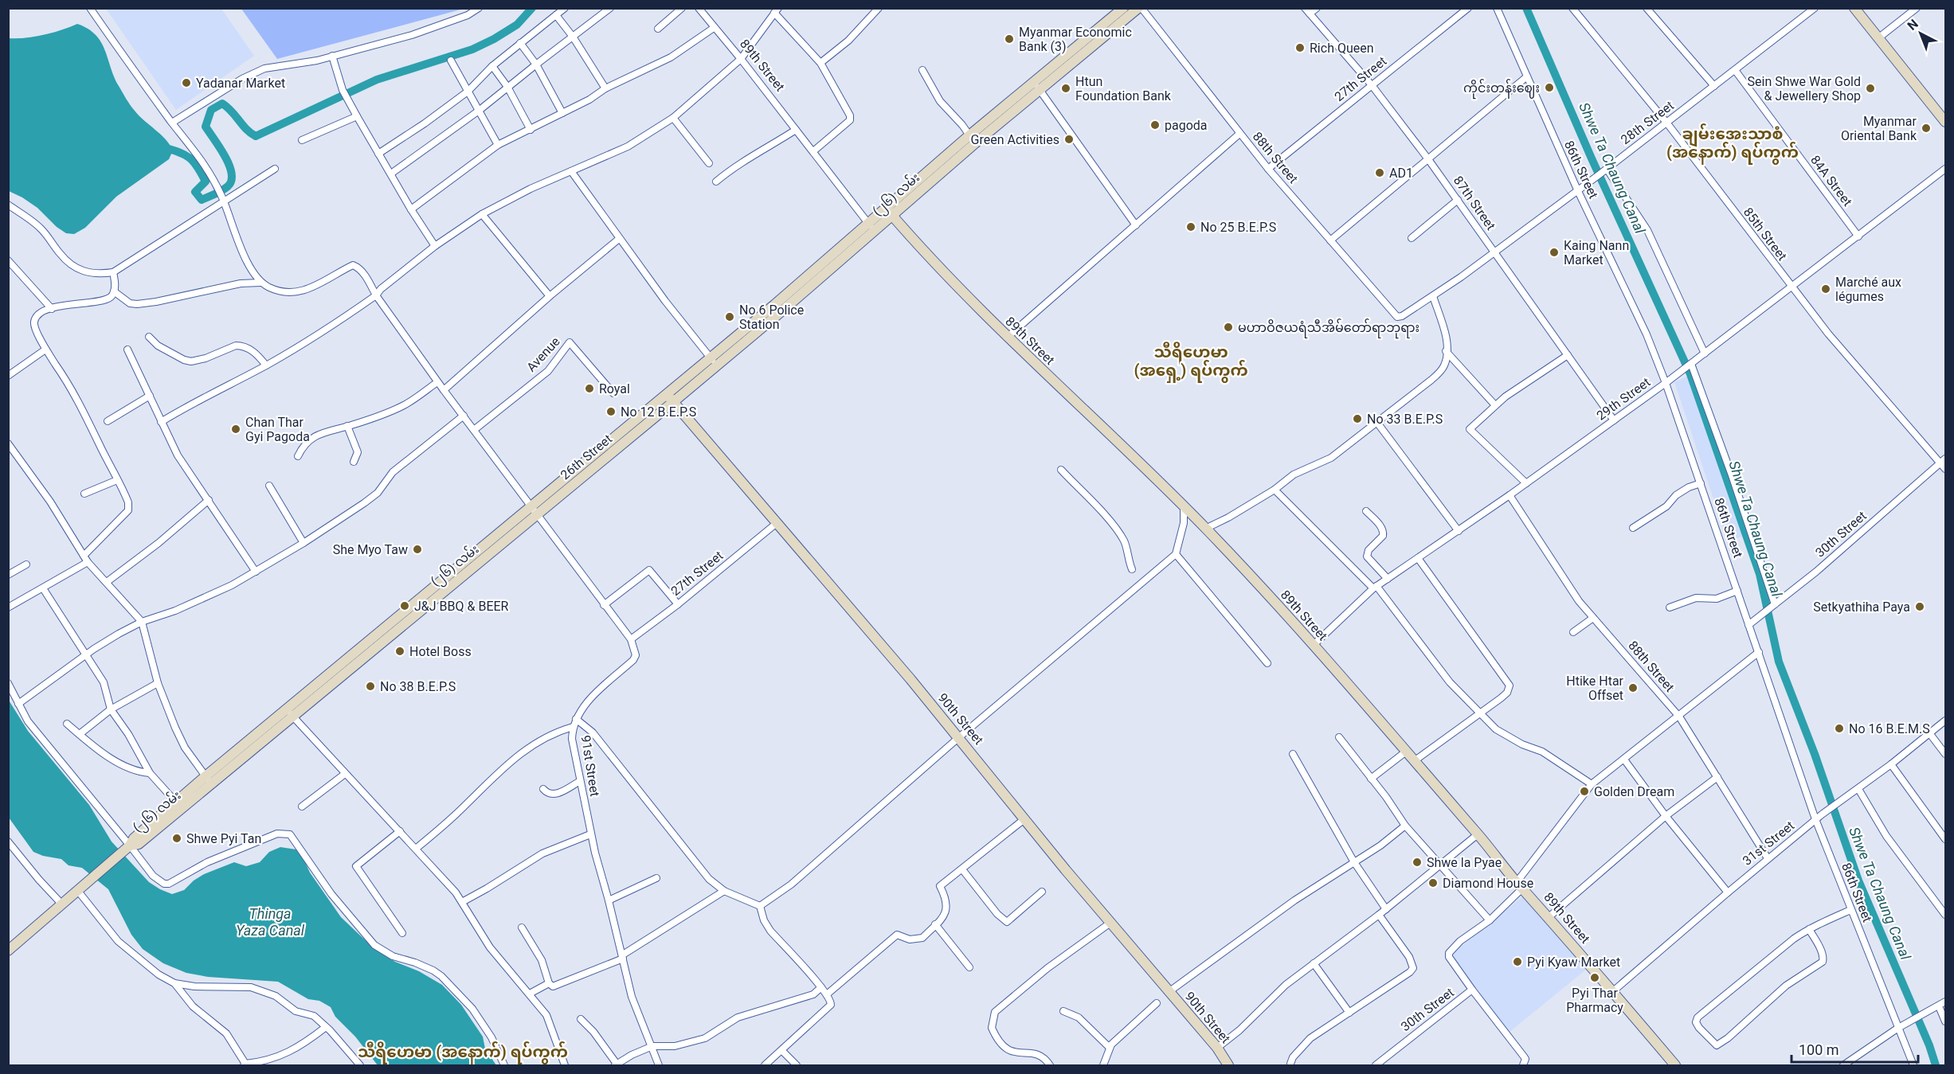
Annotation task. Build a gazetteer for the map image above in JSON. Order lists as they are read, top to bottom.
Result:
{
  "streets": {
    "street": [
      "89th Street",
      "27th Street",
      "28th Street",
      "88th Street",
      "86th Street",
      "84A Street",
      "(၂၆) လမ်း",
      "87th Street",
      "85th Street",
      "Avenue",
      "29th Street",
      "26th Street",
      "30th Street",
      "90th Street",
      "91st Street",
      "31st Street"
    ]
  },
  "crossings": [
    ["89th Street", "(၂၆) လမ်း"],
    ["89th Street", "29th Street"],
    ["89th Street", "30th Street"],
    ["89th Street", "31st Street"],
    ["27th Street", "88th Street"],
    ["27th Street", "87th Street"],
    ["27th Street", "90th Street"],
    ["27th Street", "91st Street"],
    ["28th Street", "88th Street"],
    ["28th Street", "86th Street"],
    ["28th Street", "84A Street"],
    ["28th Street", "87th Street"],
    ["28th Street", "85th Street"],
    ["88th Street", "(၂၆) လမ်း"],
    ["88th Street", "29th Street"],
    ["88th Street", "30th Street"],
    ["88th Street", "31st Street"],
    ["86th Street", "29th Street"],
    ["86th Street", "30th Street"],
    ["86th Street", "31st Street"],
    ["84A Street", "29th Street"],
    ["(၂၆) လမ်း", "26th Street"],
    ["(၂၆) လမ်း", "90th Street"],
    ["87th Street", "29th Street"],
    ["85th Street", "29th Street"],
    ["85th Street", "30th Street"],
    ["26th Street", "90th Street"]
  ],
  "districts": ["ချမ်းအေးသာစံ (အနောက်) ရပ်ကွက်", "သီရိဟေမာ (အရှေ့) ရပ်ကွက်", "သီရိဟေမာ (အနောက်) ရပ်ကွက်"],
  "water": ["Shwe Ta Chaung Canal", "Thinga Yaza Canal"],
  "places": [
    "Myanmar Economic Bank (3)",
    "Rich Queen",
    "Yadanar Market",
    "ကိုင်းတန်းဈေး",
    "Htun Foundation Bank",
    "Sein Shwe War Gold & Jewellery Shop",
    "pagoda",
    "Myanmar Oriental Bank",
    "Green Activities",
    "AD1",
    "No 25 B.E.P.S",
    "Kaing Nann Market",
    "Marché aux légumes",
    "No 6 Police Station",
    "မဟာဝိဇယရံသီအိမ်တော်ရာဘုရား",
    "Royal",
    "No 12 B.E.P.S",
    "No 33 B.E.P.S",
    "Chan Thar Gyi Pagoda",
    "She Myo Taw",
    "J&J BBQ & BEER",
    "Setkyathiha Paya",
    "Hotel Boss",
    "No 38 B.E.P.S",
    "Htike Htar Offset",
    "No 16 B.E.M.S",
    "Golden Dream",
    "Shwe Pyi Tan",
    "Shwe la Pyae",
    "Diamond House",
    "Pyi Kyaw Market",
    "Pyi Thar Pharmacy"
  ],
  "scale_bar": "100 m",
  "north": "top left"
}
